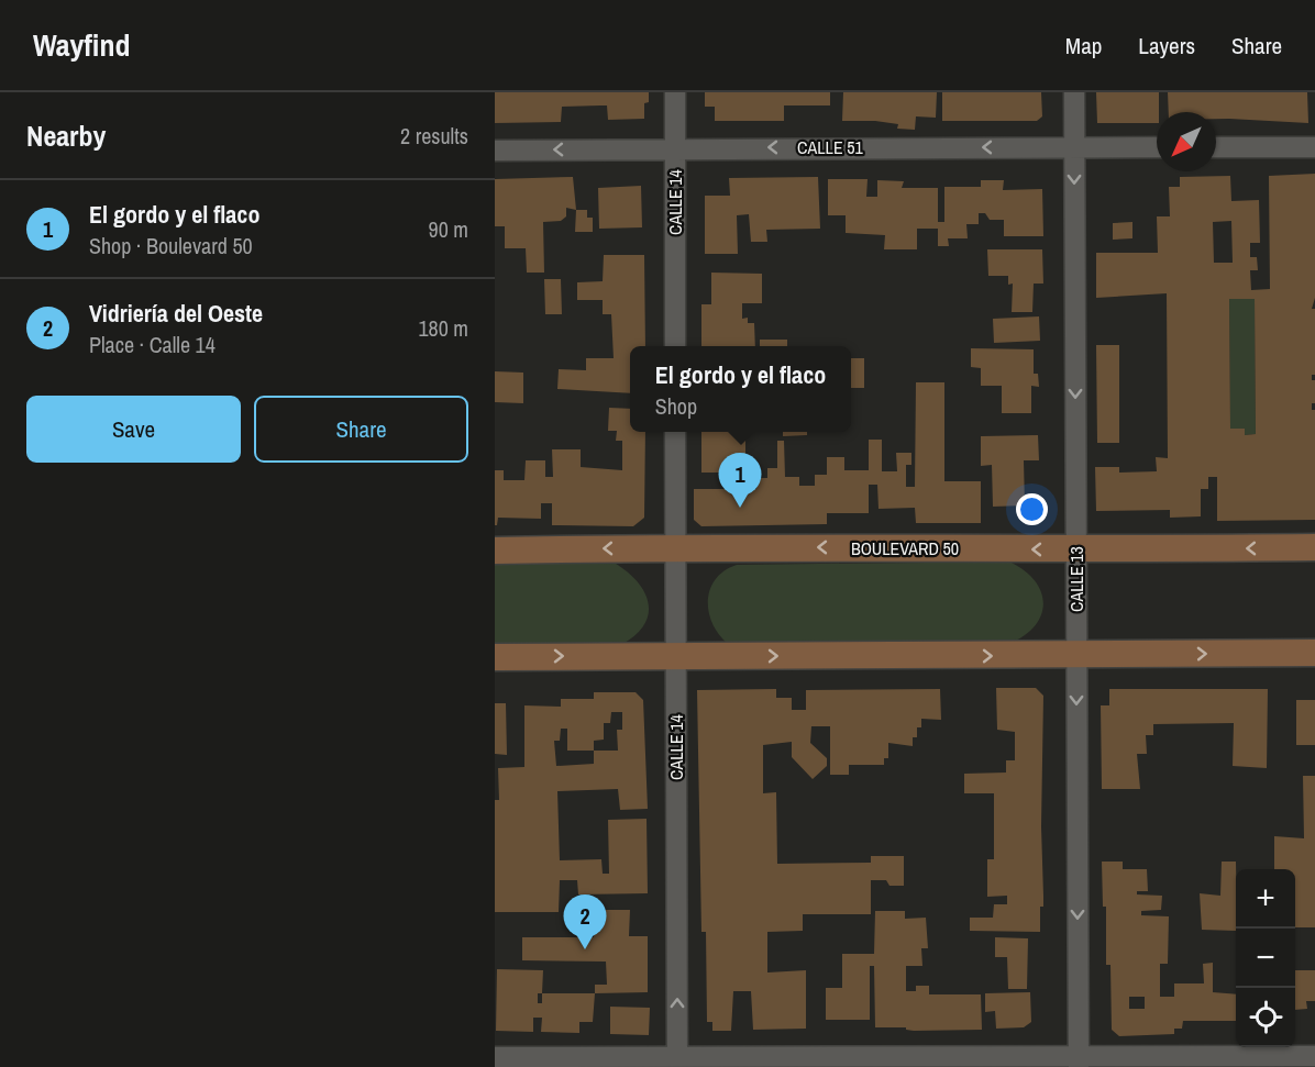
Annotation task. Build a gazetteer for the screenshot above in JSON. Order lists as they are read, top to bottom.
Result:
{
  "streets": {
    "main road": ["BOULEVARD 50"],
    "street": ["CALLE 51", "CALLE 14", "CALLE 13"]
  },
  "crossings": [
    ["CALLE 51", "CALLE 14"],
    ["CALLE 51", "CALLE 13"],
    ["CALLE 14", "BOULEVARD 50"],
    ["BOULEVARD 50", "CALLE 13"]
  ],
  "one_way": ["CALLE 51", "CALLE 14", "CALLE 13"],
  "north": "bottom left",
  "page": {
    "header": "Wayfind",
    "nav": ["Map", "Layers", "Share"],
    "heading": ["Nearby", "2 results"],
    "list": [
      {
        "mark": "1",
        "name": "El gordo y el flaco",
        "note": "Shop · Boulevard 50",
        "value": "90 m"
      },
      {
        "mark": "2",
        "name": "Vidriería del Oeste",
        "note": "Place · Calle 14",
        "value": "180 m"
      }
    ],
    "popup": ["El gordo y el flaco", "Shop"],
    "buttons": ["Save", "Share"],
    "pins": ["1", "2"],
    "map_buttons": ["+", "−"]
  }
}
